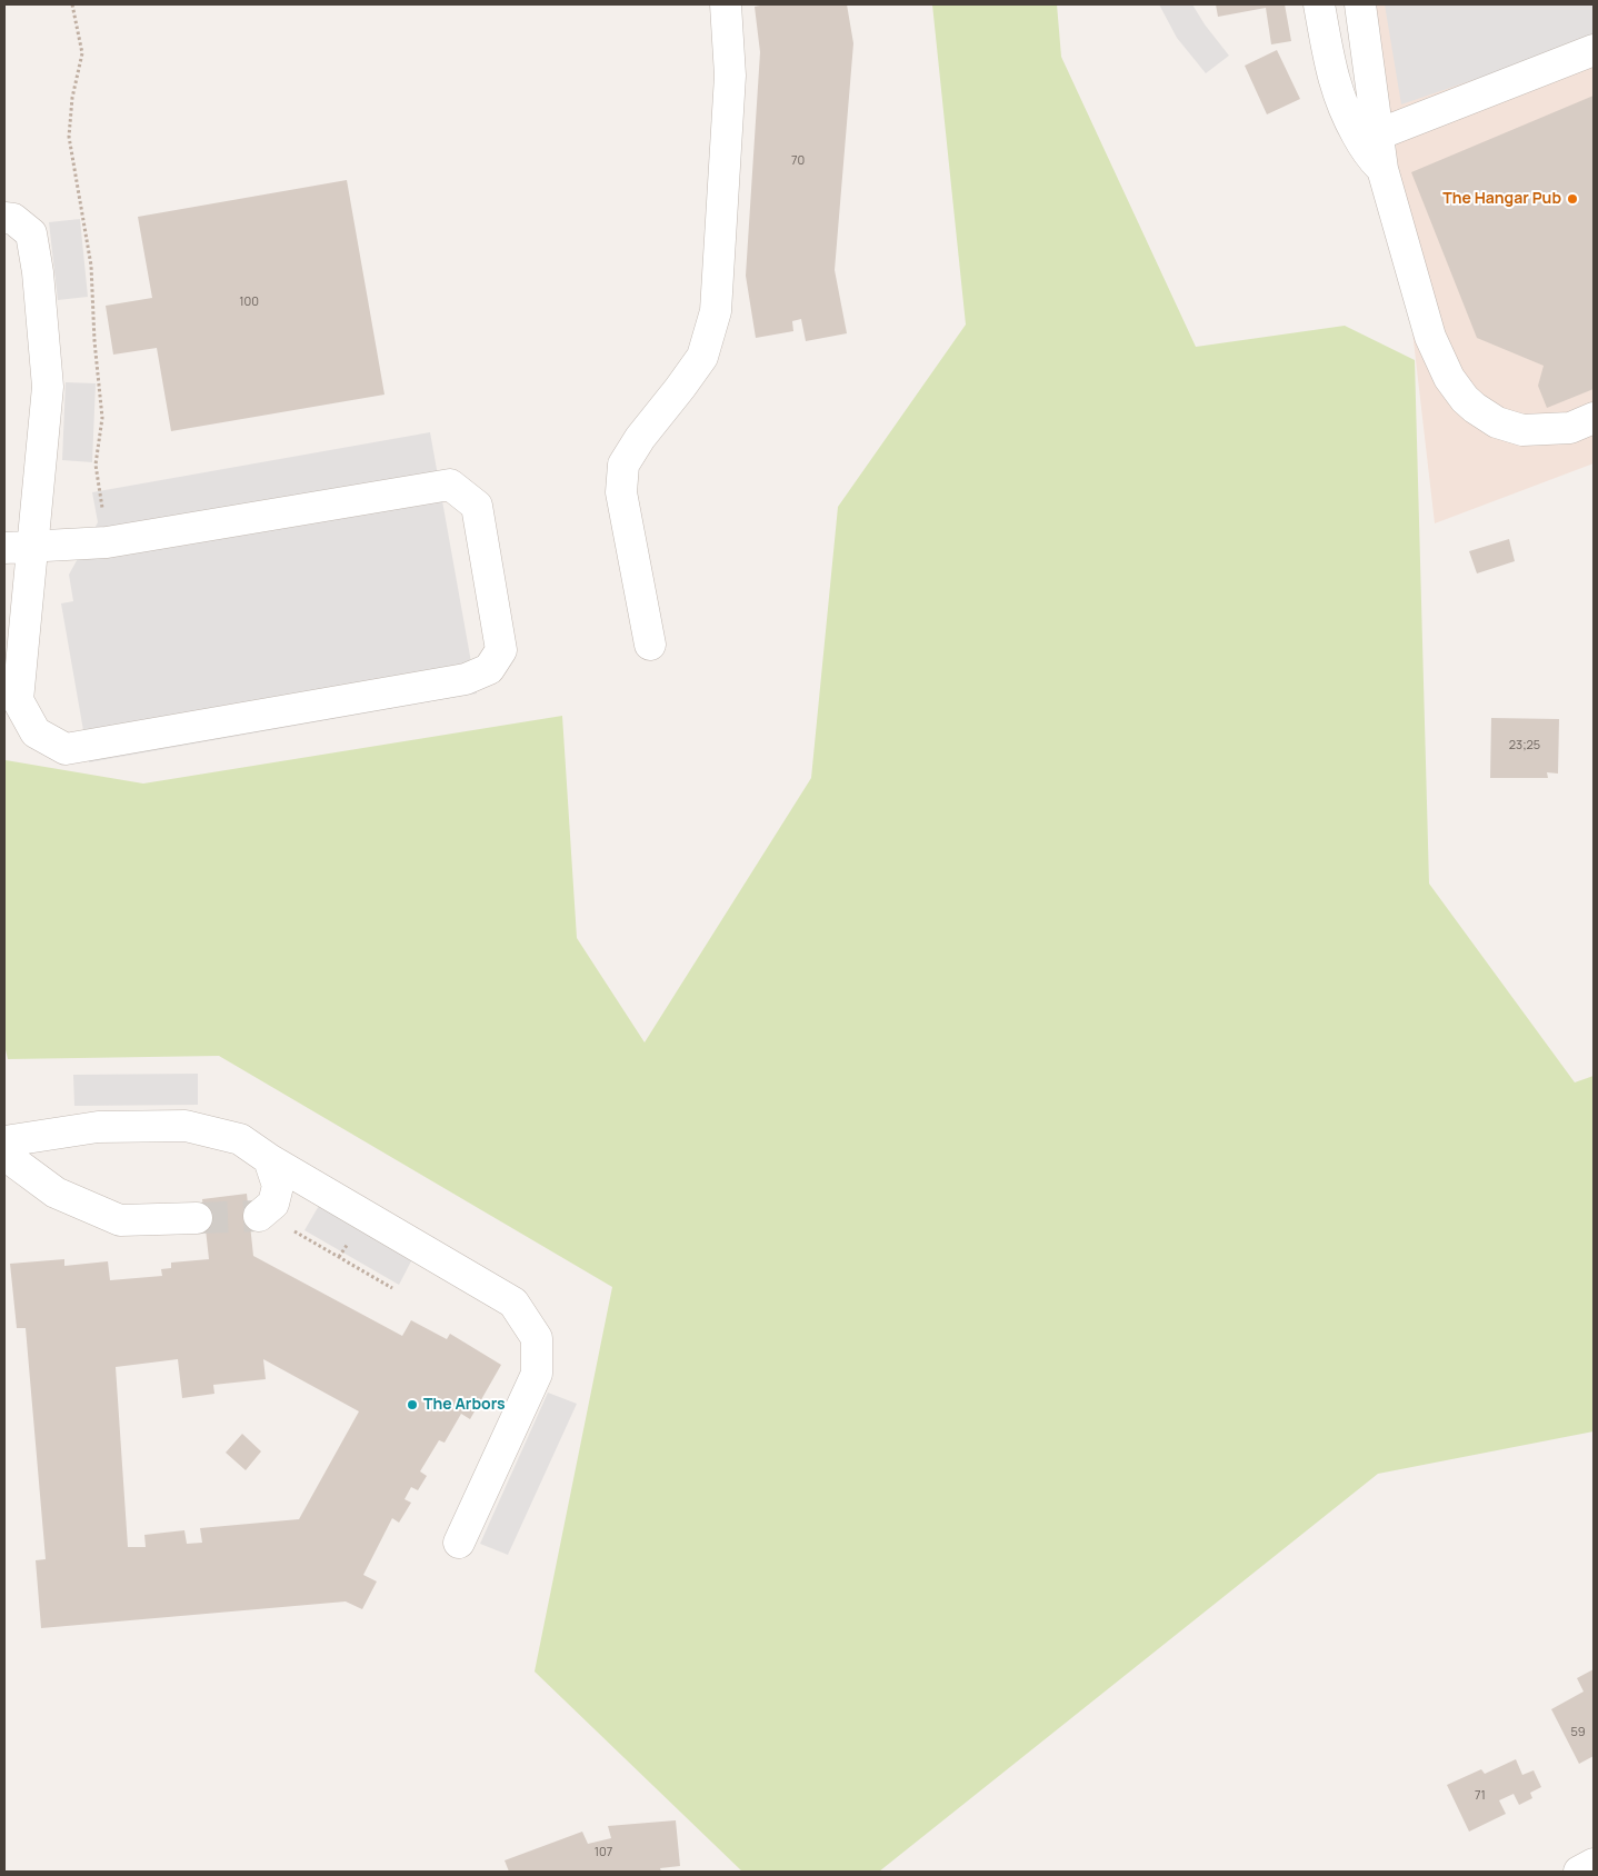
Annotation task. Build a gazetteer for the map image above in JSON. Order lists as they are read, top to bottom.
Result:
{
  "places": ["The Hangar Pub", "The Arbors"],
  "house_numbers": [
    "70",
    "100",
    "23;25",
    "59",
    "71",
    "107"
  ]
}
